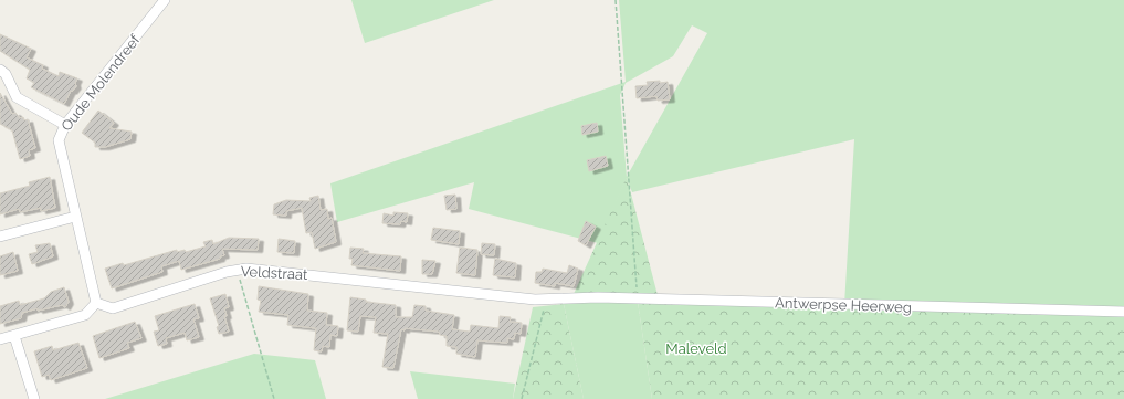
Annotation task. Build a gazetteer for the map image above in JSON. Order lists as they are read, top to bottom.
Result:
{
  "streets": {
    "street": ["Oude Molendreef", "Veldstraat", "Antwerpse Heerweg"]
  },
  "crossings": [
    ["Oude Molendreef", "Veldstraat"],
    ["Veldstraat", "Antwerpse Heerweg"]
  ],
  "parks": ["Maleveld"]
}
